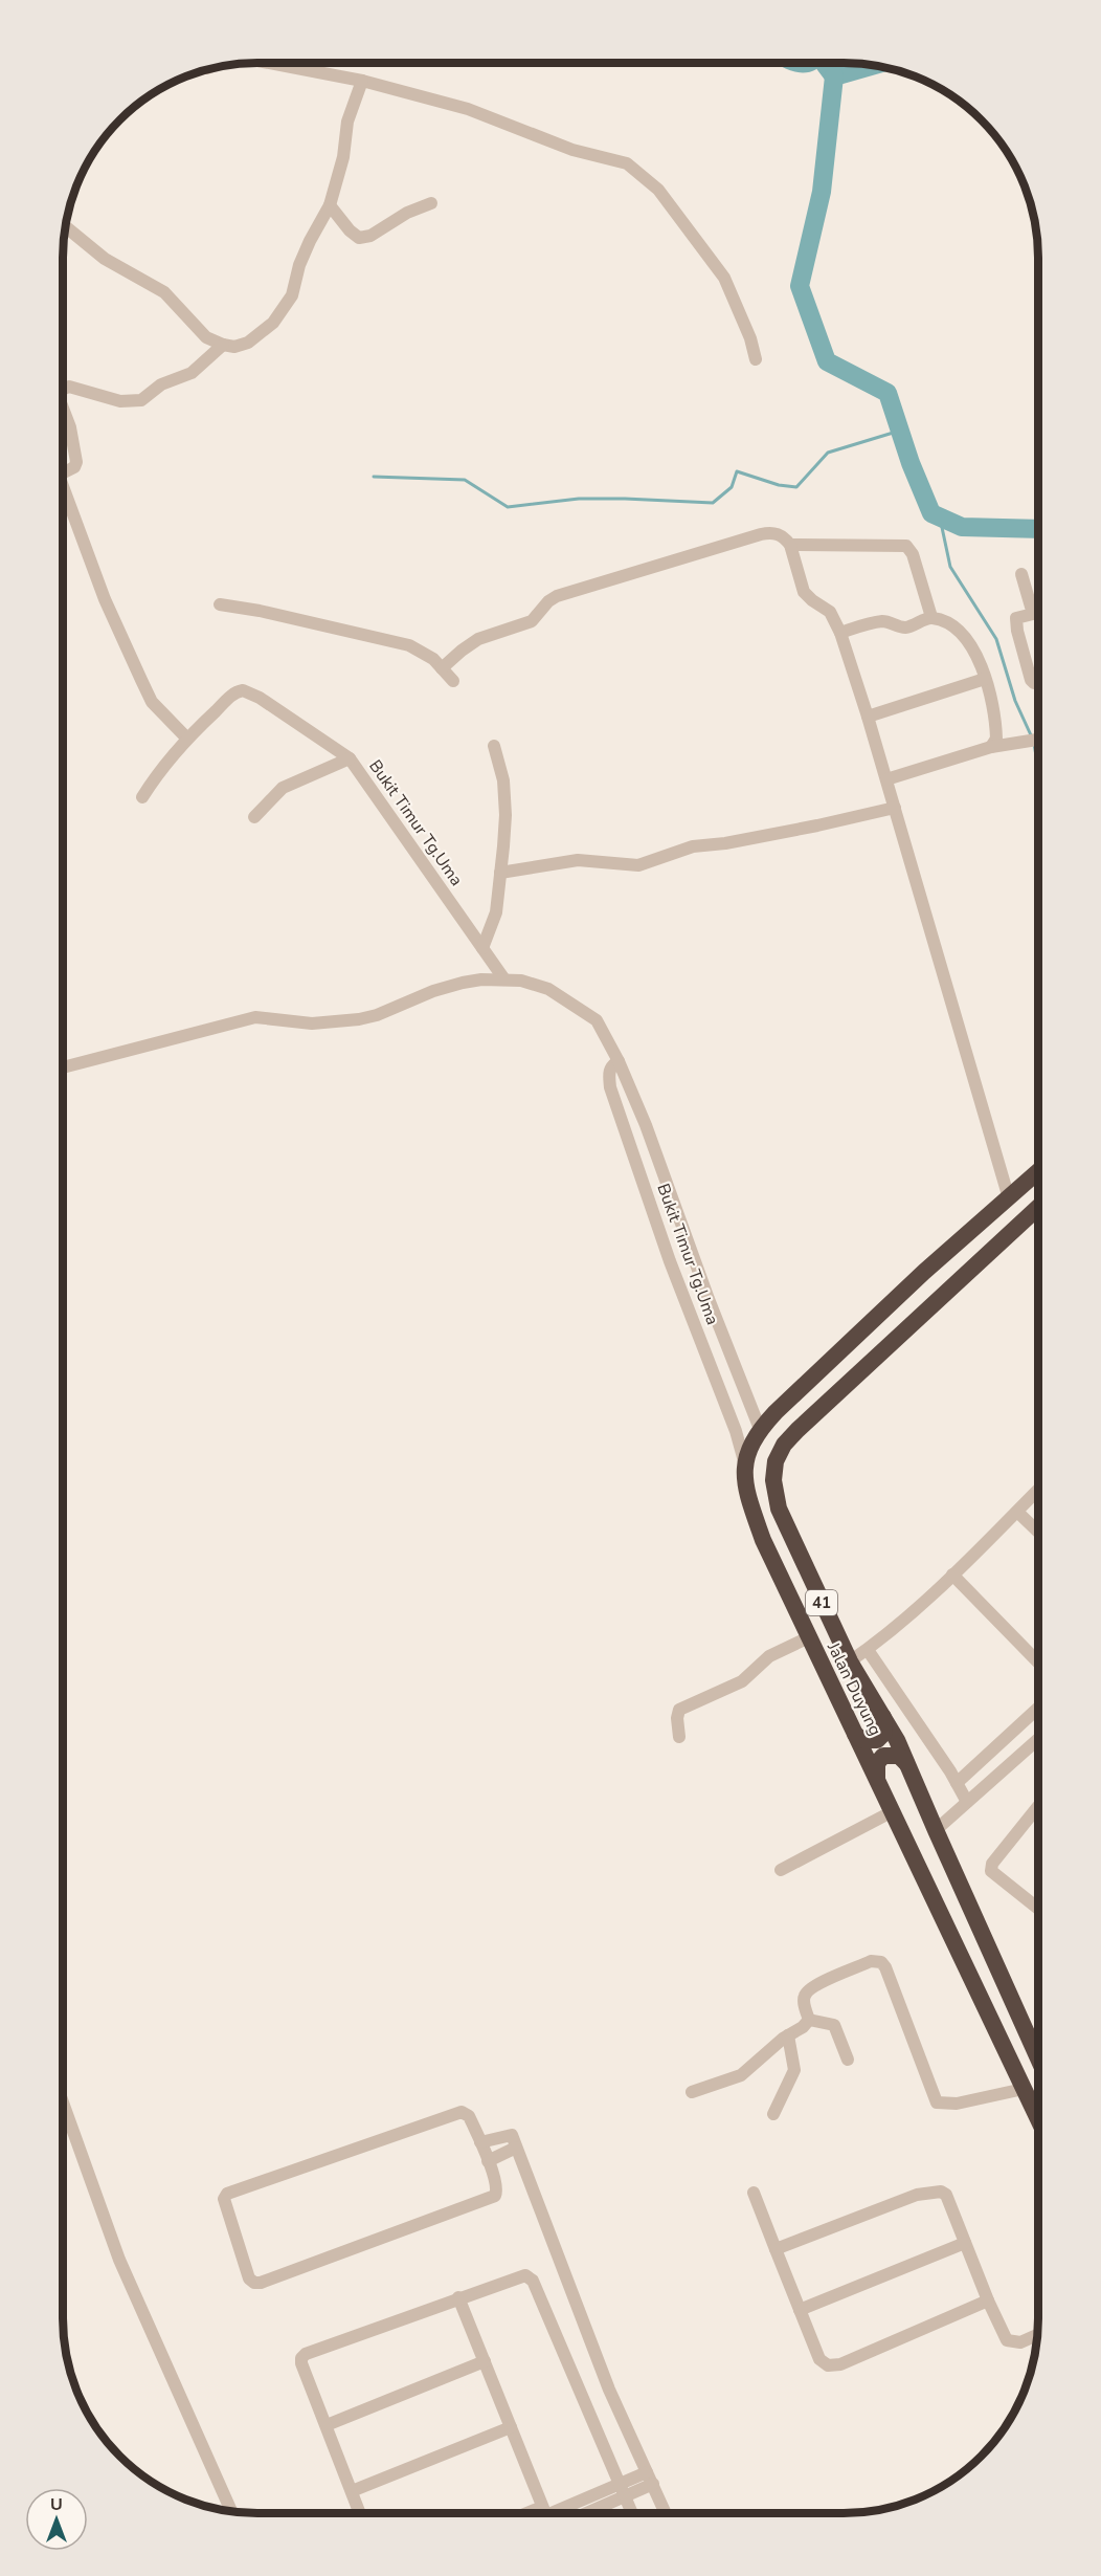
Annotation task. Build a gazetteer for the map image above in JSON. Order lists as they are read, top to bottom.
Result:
{
  "streets": {
    "highway": ["41", "Jalan Duyung"],
    "street": ["Bukit Timur Tg.Uma"]
  },
  "crossings": [
    ["Bukit Timur Tg.Uma", "Jalan Duyung"]
  ],
  "north": "top"
}
